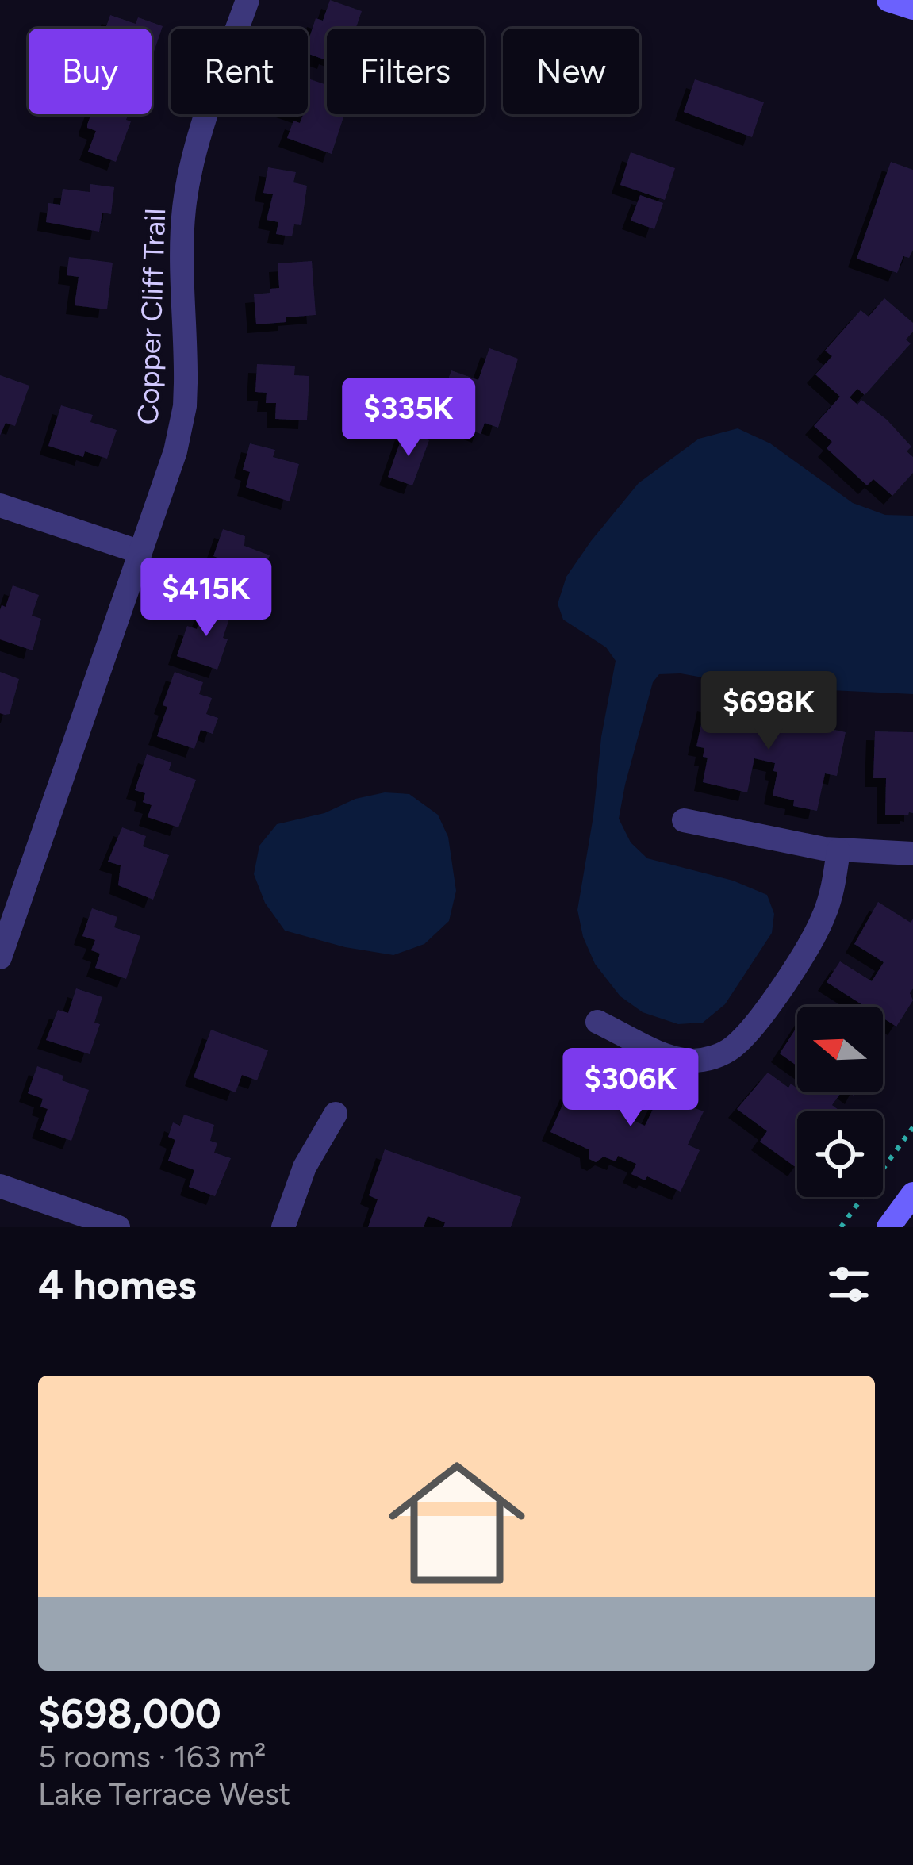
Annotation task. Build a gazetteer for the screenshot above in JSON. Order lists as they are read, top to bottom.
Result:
{
  "streets": {
    "street": ["Copper Cliff Trail"]
  },
  "north": "left",
  "page": {
    "chip": [
      "Buy",
      "Rent",
      "Filters",
      "New"
    ],
    "price": [
      "$335K",
      "$415K",
      "$698K",
      "$306K"
    ],
    "heading": "4 homes",
    "list": [
      {
        "name": "$698,000",
        "note": "5 rooms · 163 m² · Lake Terrace West"
      }
    ]
  }
}
